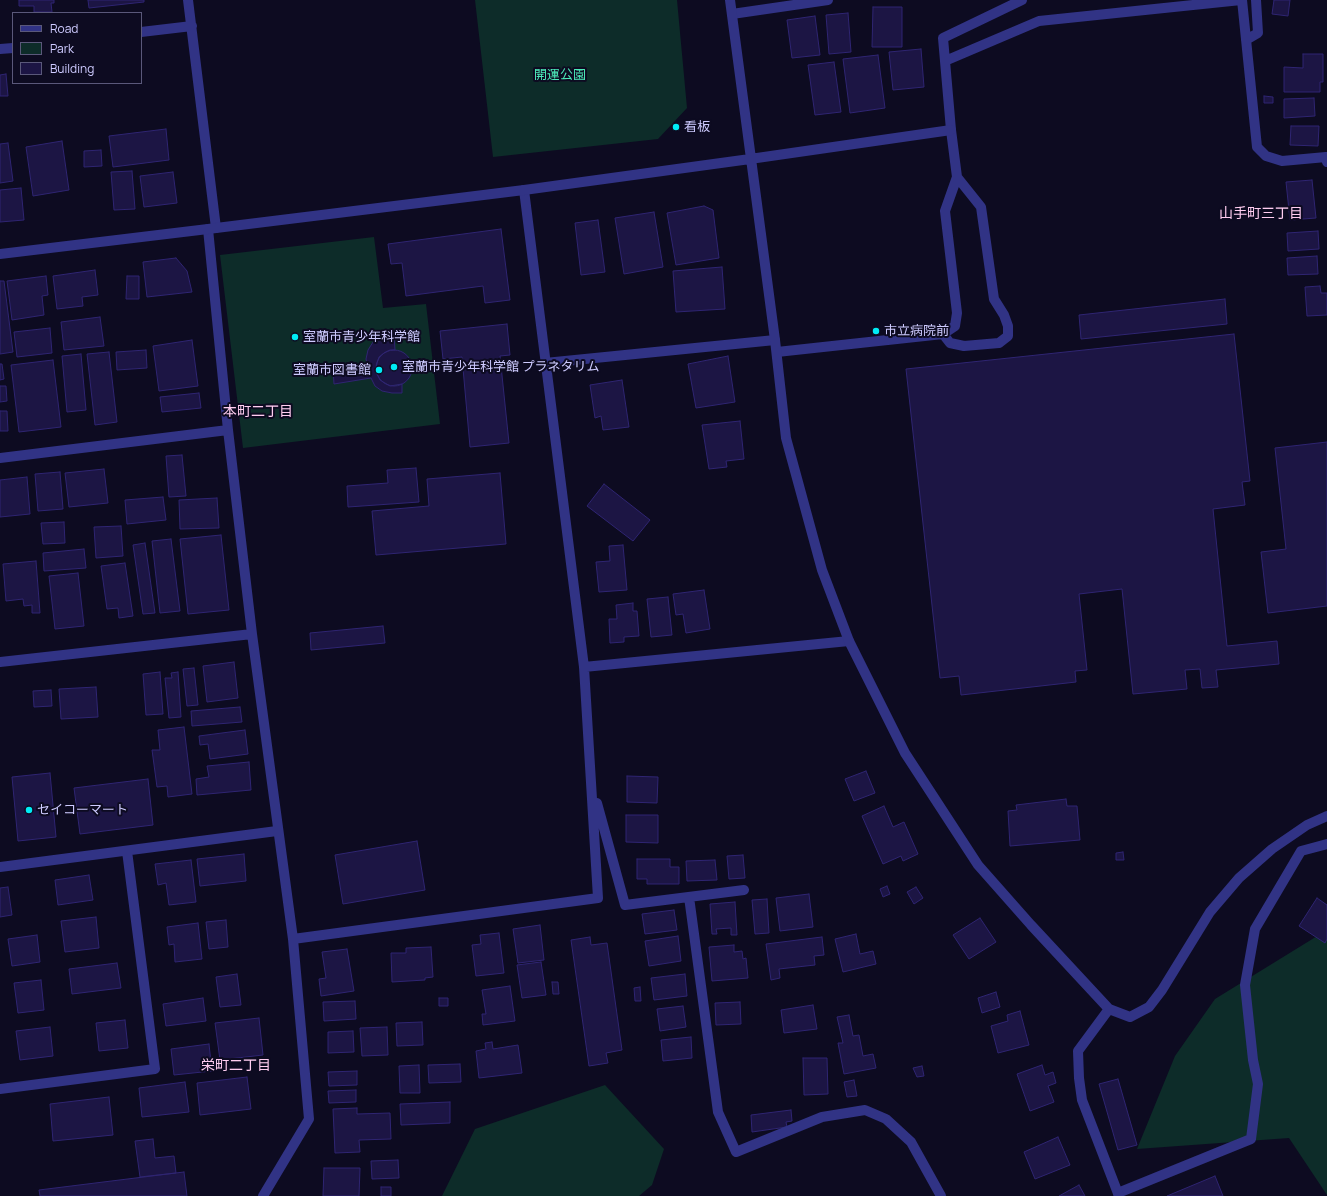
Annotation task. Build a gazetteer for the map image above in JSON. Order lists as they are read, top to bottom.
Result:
{
  "districts": ["山手町三丁目", "本町二丁目", "栄町二丁目"],
  "parks": ["開運公園"],
  "places": [
    "看板",
    "市立病院前",
    "室蘭市青少年科学館",
    "室蘭市青少年科学館 プラネタリム",
    "室蘭市図書館",
    "セイコーマート"
  ],
  "legend": ["Road", "Park", "Building"]
}
